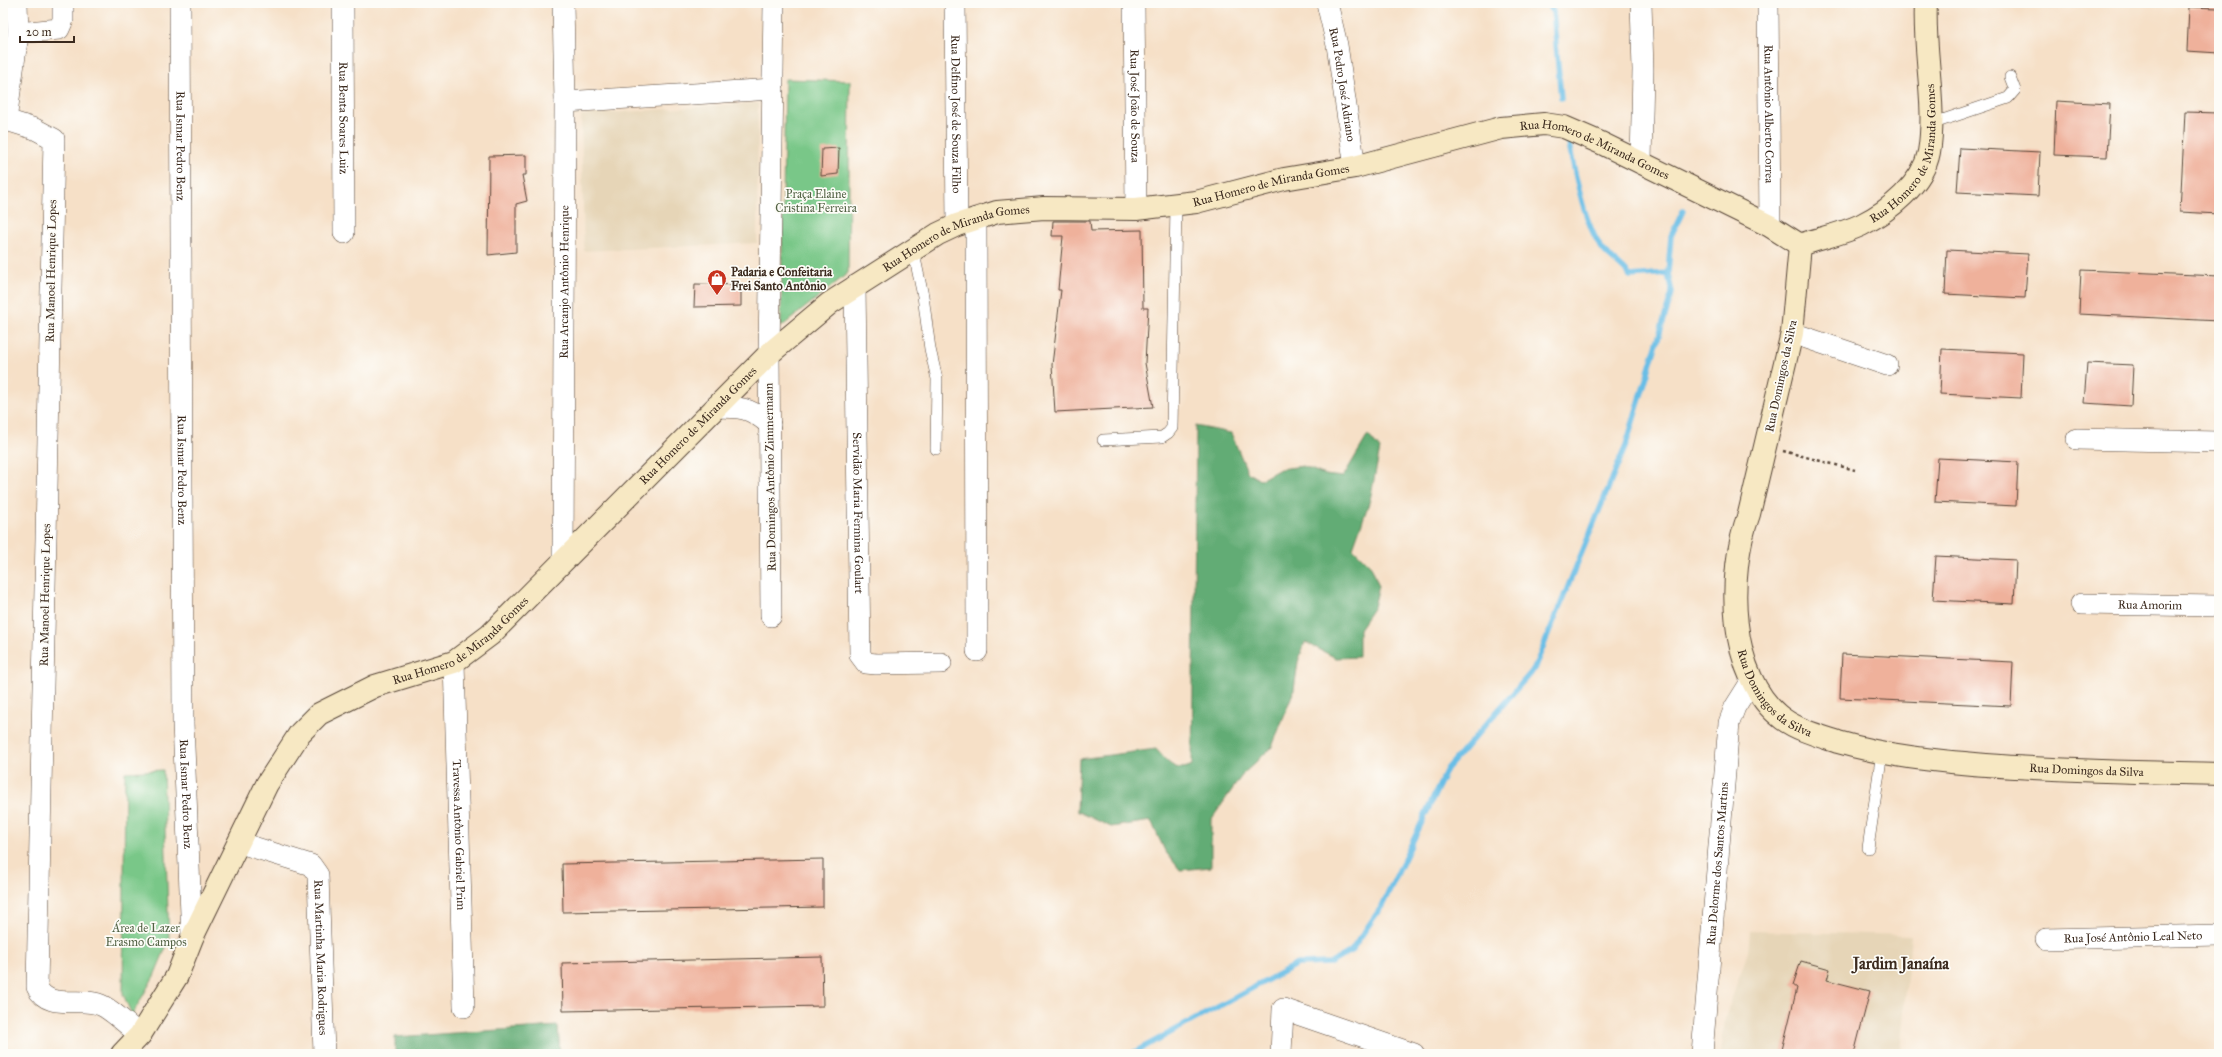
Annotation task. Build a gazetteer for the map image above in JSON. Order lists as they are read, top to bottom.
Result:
{
  "streets": {
    "street": [
      "Rua Pedro José Adriano",
      "Rua José João de Souza",
      "Rua Delfino José de Souza Filho",
      "Rua Antônio Alberto Correa",
      "Rua Benta Soares Luiz",
      "Rua Ismar Pedro Benz",
      "Rua Homero de Miranda Gomes",
      "Rua Manoel Henrique Lopes",
      "Rua Arcanjo Antônio Henrique",
      "Rua Domingos da Silva",
      "Rua Domingos Antônio Zimmermann",
      "Servidão Maria Fermina Goulart",
      "Rua Amorim",
      "Travessa Antônio Gabriel Prim",
      "Rua Delorme dos Santos Martins",
      "Rua José Antônio Leal Neto",
      "Rua Martinha Maria Rodrigues"
    ]
  },
  "crossings": [
    ["Rua Pedro José Adriano", "Rua Homero de Miranda Gomes"],
    ["Rua José João de Souza", "Rua Homero de Miranda Gomes"],
    ["Rua Delfino José de Souza Filho", "Rua Homero de Miranda Gomes"],
    ["Rua Antônio Alberto Correa", "Rua Homero de Miranda Gomes"],
    ["Rua Ismar Pedro Benz", "Rua Homero de Miranda Gomes"],
    ["Rua Homero de Miranda Gomes", "Rua Manoel Henrique Lopes"],
    ["Rua Homero de Miranda Gomes", "Rua Arcanjo Antônio Henrique"],
    ["Rua Homero de Miranda Gomes", "Rua Domingos da Silva"],
    ["Rua Homero de Miranda Gomes", "Rua Domingos Antônio Zimmermann"],
    ["Rua Homero de Miranda Gomes", "Servidão Maria Fermina Goulart"],
    ["Rua Homero de Miranda Gomes", "Travessa Antônio Gabriel Prim"],
    ["Rua Homero de Miranda Gomes", "Rua Martinha Maria Rodrigues"],
    ["Rua Domingos da Silva", "Rua Delorme dos Santos Martins"]
  ],
  "districts": ["Jardim Janaína"],
  "parks": ["Praça Elaine Cristina Ferreira", "Área de Lazer Erasmo Campos"],
  "places": {
    "shop": ["Padaria e Confeitaria Frei Santo Antônio"]
  },
  "scale_bar": "20 m"
}
